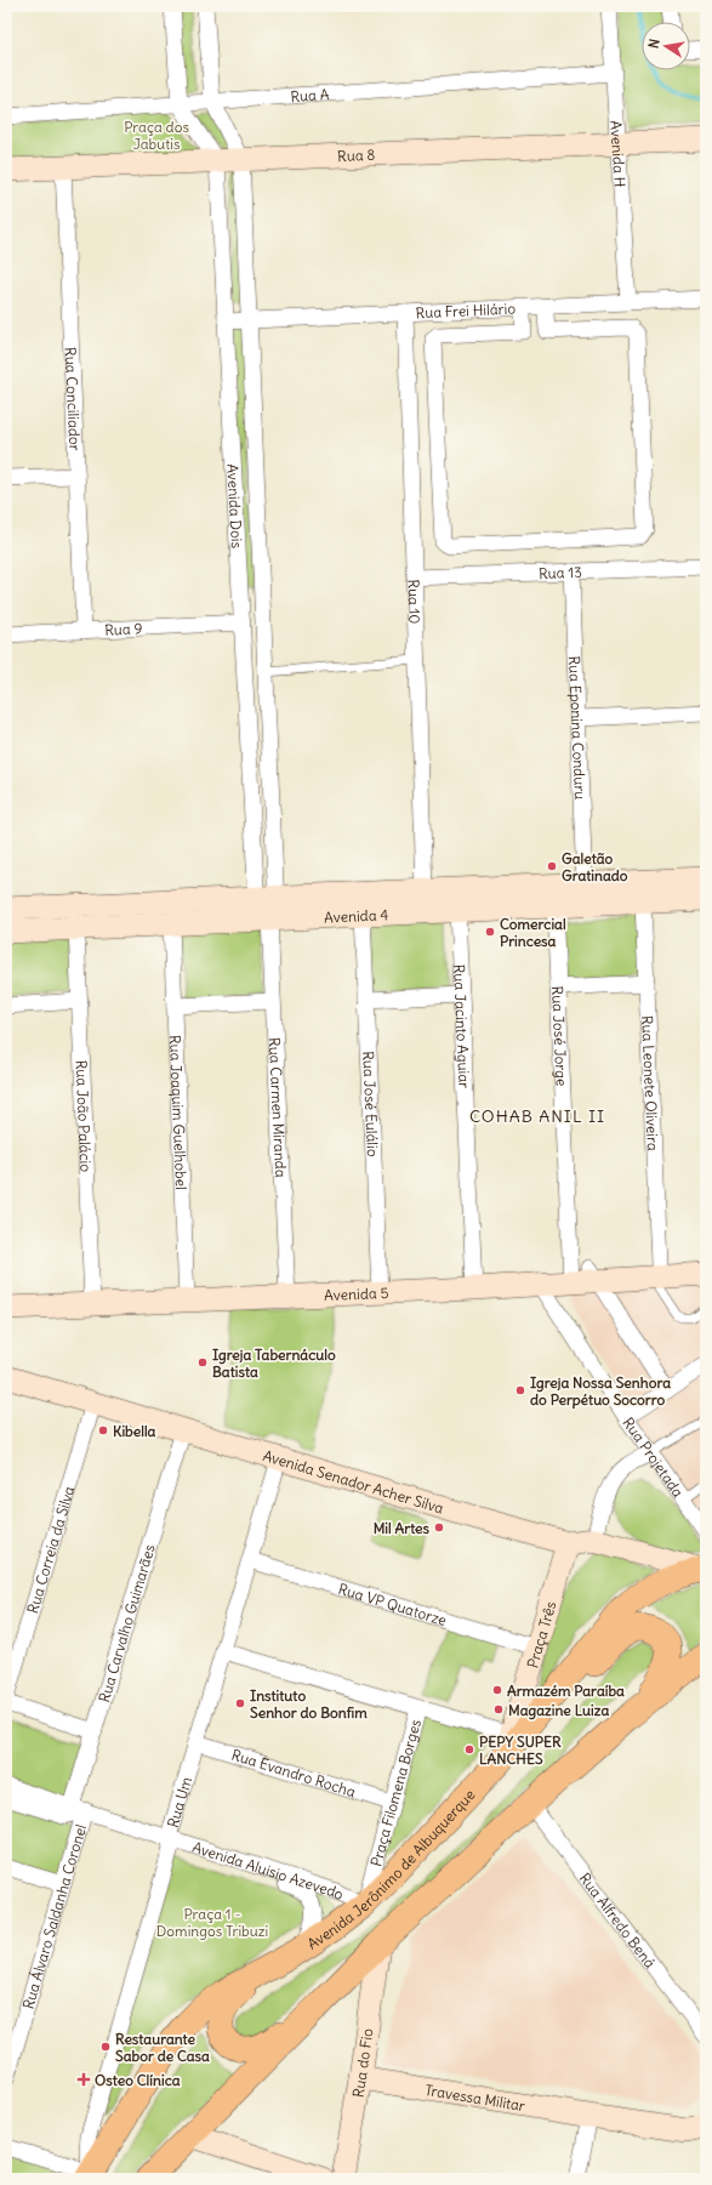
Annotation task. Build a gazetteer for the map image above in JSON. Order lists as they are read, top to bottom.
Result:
{
  "streets": {
    "main road": ["Avenida Jerônimo de Albuquerque"],
    "street": [
      "Rua A",
      "Avenida H",
      "Rua 8",
      "Rua Frei Hilário",
      "Rua Conciliador",
      "Avenida Dois",
      "Rua 13",
      "Rua 10",
      "Rua 9",
      "Rua Eponina Conduru",
      "Avenida 4",
      "Rua Jacinto Aguiar",
      "Rua José Jorge",
      "Rua Leonete Oliveira",
      "Rua José Eulálio",
      "Rua Carmen Miranda",
      "Rua Joaquim Guelhobel",
      "Rua João Palácio",
      "Avenida 5",
      "Rua Projetada",
      "Avenida Senador Acher Silva",
      "Rua Correia da Silva",
      "Rua VP Quatorze",
      "Rua Carvalho Guimarães",
      "Praça Três",
      "Rua Evandro Rocha",
      "Praça Filomena Borges",
      "Rua Um",
      "Avenida Aluisio Azevedo",
      "Rua Álvaro Saldanha Coronel",
      "Rua Alfredo Bená",
      "Rua do Fio",
      "Travessa Militar"
    ]
  },
  "crossings": [
    ["Rua A", "Avenida H"],
    ["Rua A", "Avenida Dois"],
    ["Avenida H", "Rua 8"],
    ["Avenida H", "Rua Frei Hilário"],
    ["Rua 8", "Rua Conciliador"],
    ["Rua 8", "Avenida Dois"],
    ["Rua Frei Hilário", "Avenida Dois"],
    ["Rua Frei Hilário", "Rua 10"],
    ["Rua Conciliador", "Rua 9"],
    ["Avenida Dois", "Rua 9"],
    ["Avenida Dois", "Avenida 4"],
    ["Avenida Dois", "Rua Carmen Miranda"],
    ["Rua 13", "Rua 10"],
    ["Rua 13", "Rua Eponina Conduru"],
    ["Rua 10", "Avenida 4"],
    ["Rua Eponina Conduru", "Avenida 4"],
    ["Avenida 4", "Rua Jacinto Aguiar"],
    ["Avenida 4", "Rua José Jorge"],
    ["Avenida 4", "Rua Leonete Oliveira"],
    ["Avenida 4", "Rua José Eulálio"],
    ["Avenida 4", "Rua Carmen Miranda"],
    ["Avenida 4", "Rua Joaquim Guelhobel"],
    ["Avenida 4", "Rua João Palácio"],
    ["Rua Jacinto Aguiar", "Avenida 5"],
    ["Rua José Jorge", "Avenida 5"],
    ["Rua Leonete Oliveira", "Avenida 5"],
    ["Rua José Eulálio", "Avenida 5"],
    ["Rua Carmen Miranda", "Avenida 5"],
    ["Rua Joaquim Guelhobel", "Avenida 5"],
    ["Rua João Palácio", "Avenida 5"],
    ["Avenida 5", "Rua Projetada"],
    ["Avenida Senador Acher Silva", "Rua Correia da Silva"],
    ["Avenida Senador Acher Silva", "Rua Carvalho Guimarães"],
    ["Avenida Senador Acher Silva", "Praça Três"],
    ["Avenida Senador Acher Silva", "Rua Um"],
    ["Avenida Senador Acher Silva", "Avenida Jerônimo de Albuquerque"],
    ["Rua VP Quatorze", "Praça Três"],
    ["Rua VP Quatorze", "Rua Um"],
    ["Rua Carvalho Guimarães", "Avenida Aluisio Azevedo"],
    ["Rua Carvalho Guimarães", "Rua Álvaro Saldanha Coronel"],
    ["Praça Três", "Avenida Jerônimo de Albuquerque"],
    ["Rua Evandro Rocha", "Praça Filomena Borges"],
    ["Rua Evandro Rocha", "Rua Um"],
    ["Praça Filomena Borges", "Avenida Jerônimo de Albuquerque"],
    ["Praça Filomena Borges", "Avenida Aluisio Azevedo"],
    ["Rua Um", "Avenida Jerônimo de Albuquerque"],
    ["Rua Um", "Avenida Aluisio Azevedo"],
    ["Avenida Jerônimo de Albuquerque", "Avenida Aluisio Azevedo"],
    ["Avenida Aluisio Azevedo", "Rua Álvaro Saldanha Coronel"],
    ["Rua do Fio", "Travessa Militar"]
  ],
  "districts": ["COHAB ANIL II"],
  "parks": ["Praça dos Jabutis", "Praça 1 - Domingos Tribuzi"],
  "places": {
    "other": [
      "Galetão Gratinado",
      "Comercial Princesa",
      "Igreja Tabernáculo Batista",
      "Igreja Nossa Senhora do Perpétuo Socorro",
      "Kibella",
      "Mil Artes",
      "Armazém Paraíba",
      "Instituto Senhor do Bonfim",
      "Magazine Luiza",
      "PEPY SUPER LANCHES",
      "Restaurante Sabor de Casa"
    ],
    "health": ["Osteo Clínica"]
  },
  "north": "left"
}
